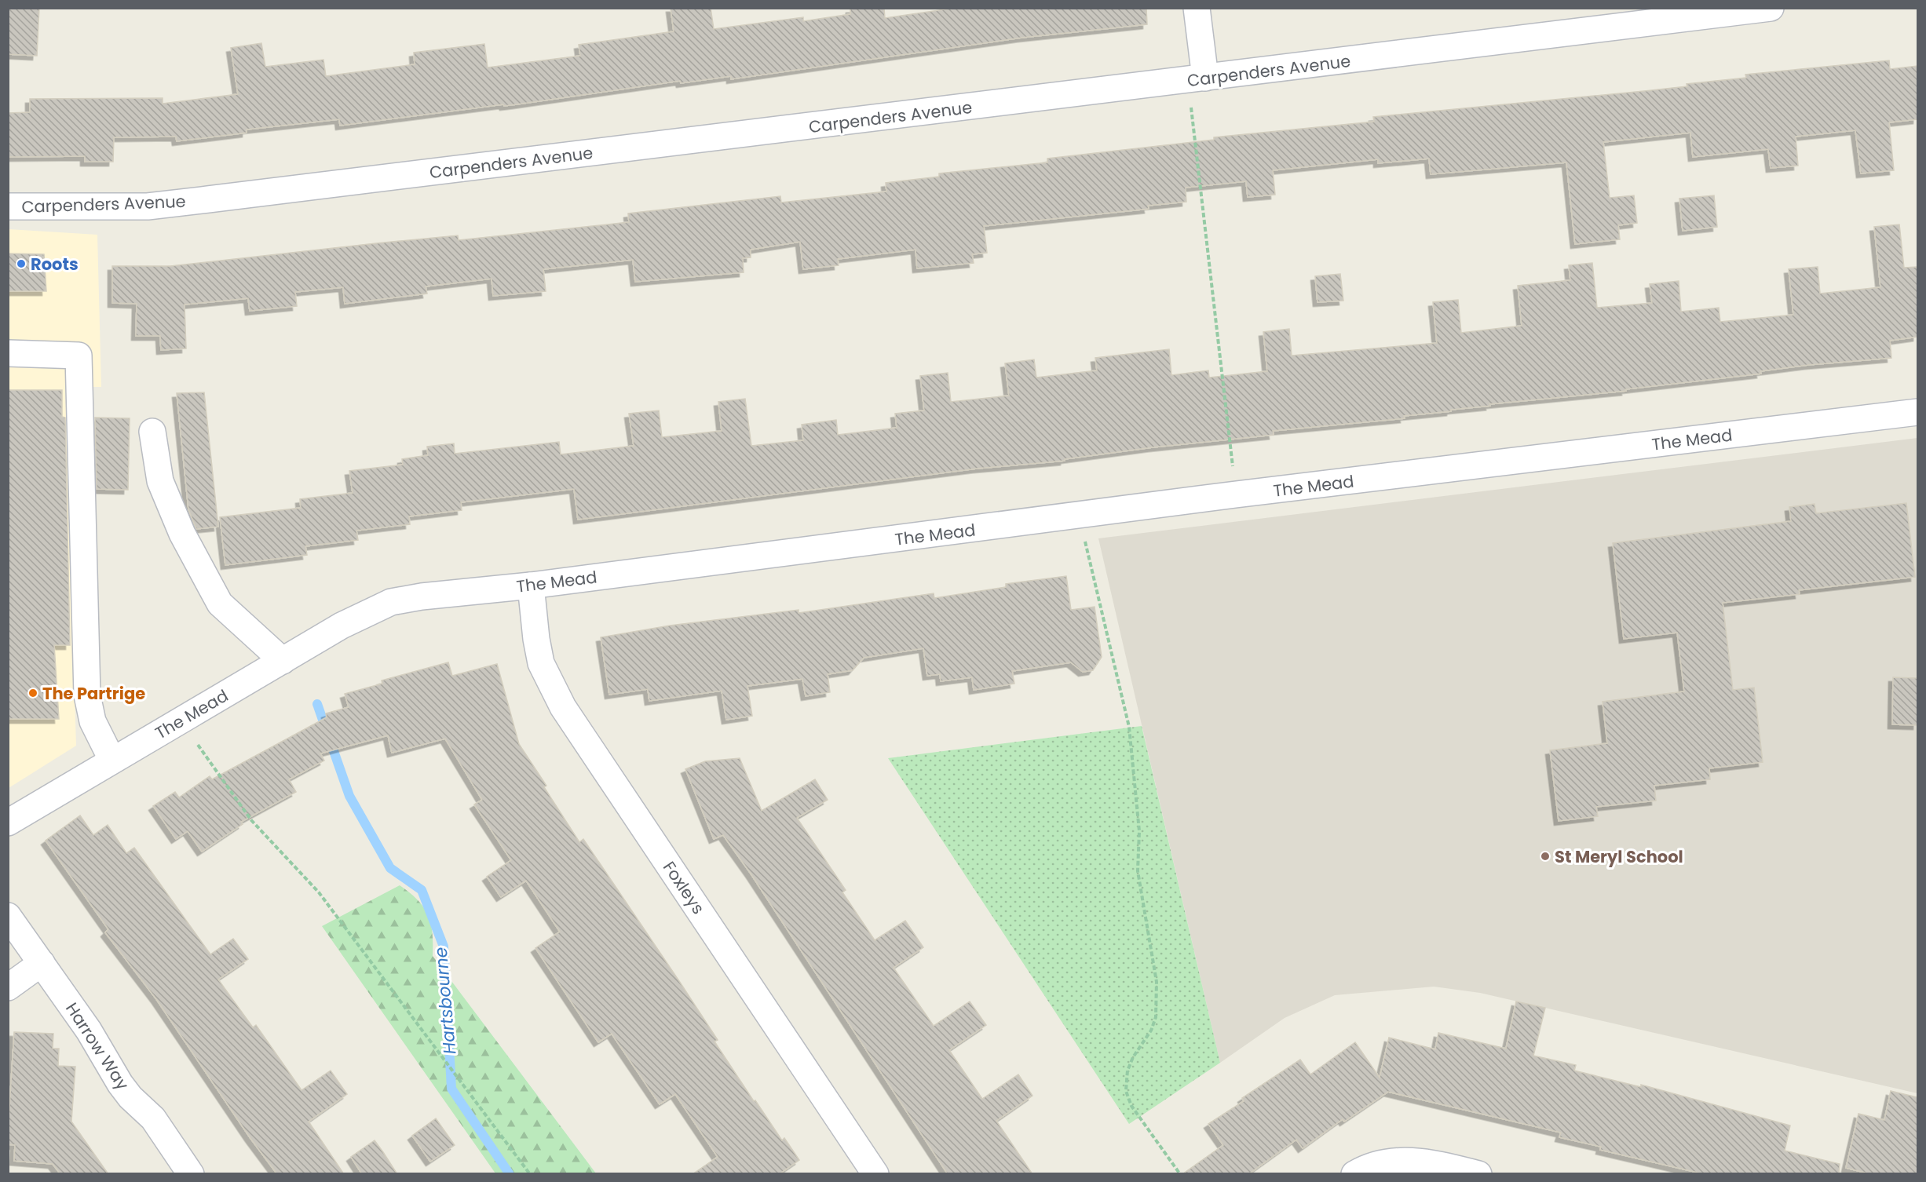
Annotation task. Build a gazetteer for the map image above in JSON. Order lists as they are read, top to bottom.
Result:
{
  "streets": {
    "street": [
      "Carpenders Avenue",
      "The Mead",
      "Foxleys",
      "Harrow Way"
    ]
  },
  "crossings": [
    ["The Mead", "Foxleys"]
  ],
  "water": ["Hartsbourne"],
  "places": ["Roots", "The Partrige", "St Meryl School"]
}
